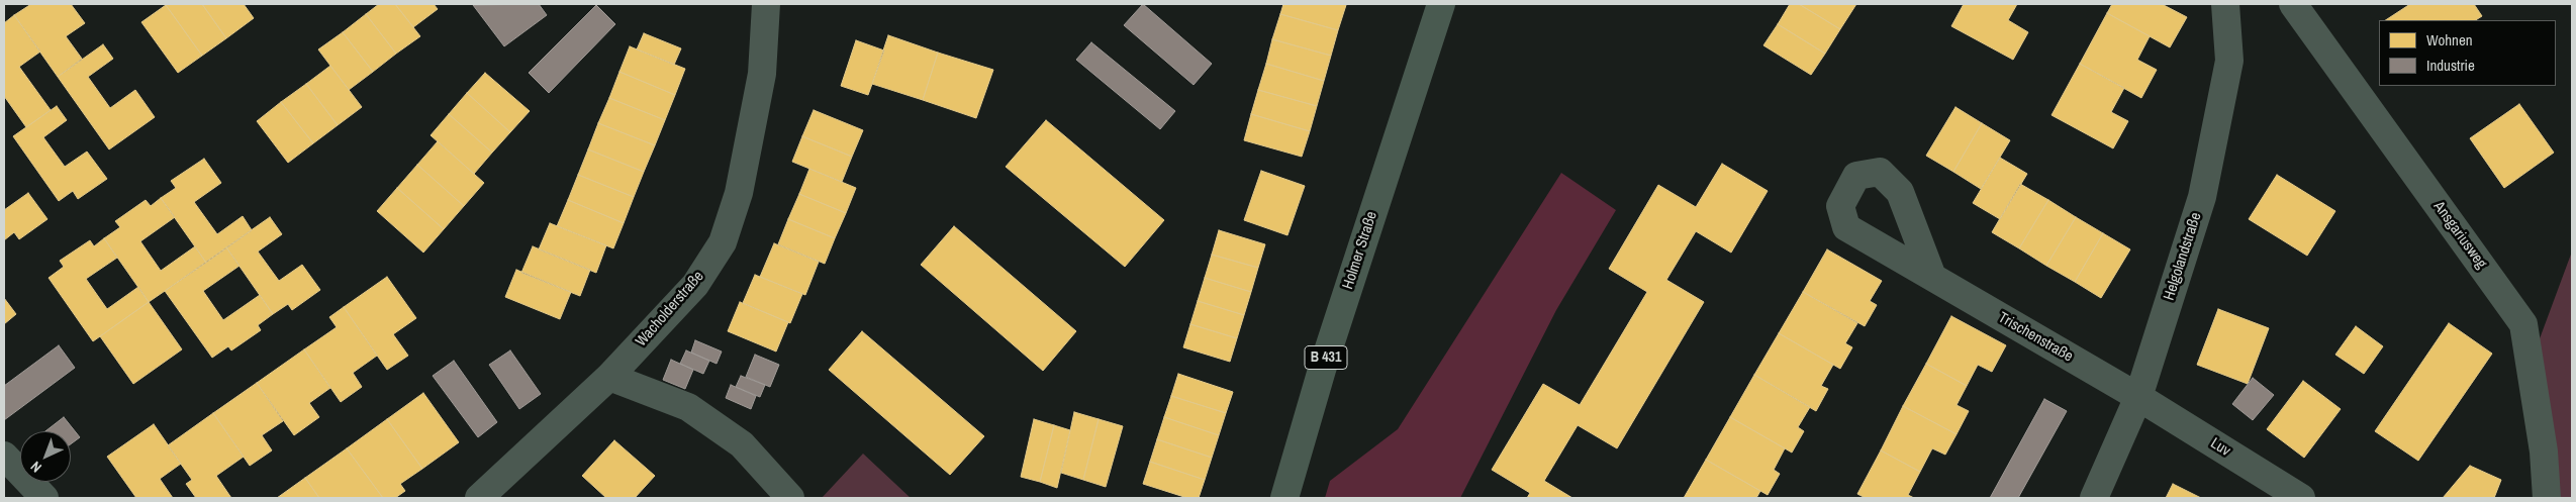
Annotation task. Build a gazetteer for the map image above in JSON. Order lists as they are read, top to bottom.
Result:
{
  "streets": {
    "main road": ["Holmer Straße", "B 431"],
    "street": [
      "Ansgariusweg",
      "Helgolandstraße",
      "Wacholderstraße",
      "Trischenstraße",
      "Luv"
    ]
  },
  "crossings": [
    ["Helgolandstraße", "Trischenstraße"],
    ["Helgolandstraße", "Luv"],
    ["Trischenstraße", "Luv"]
  ],
  "legend": ["Wohnen", "Industrie"],
  "north": "bottom left"
}
